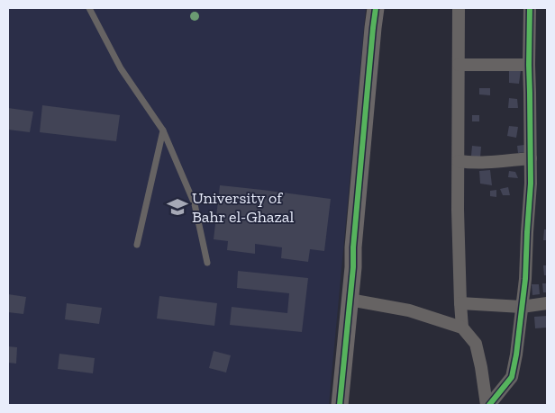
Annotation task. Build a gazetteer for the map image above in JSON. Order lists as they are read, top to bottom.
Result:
{
  "places": {
    "school or university": ["University of Bahr el-Ghazal"]
  }
}
